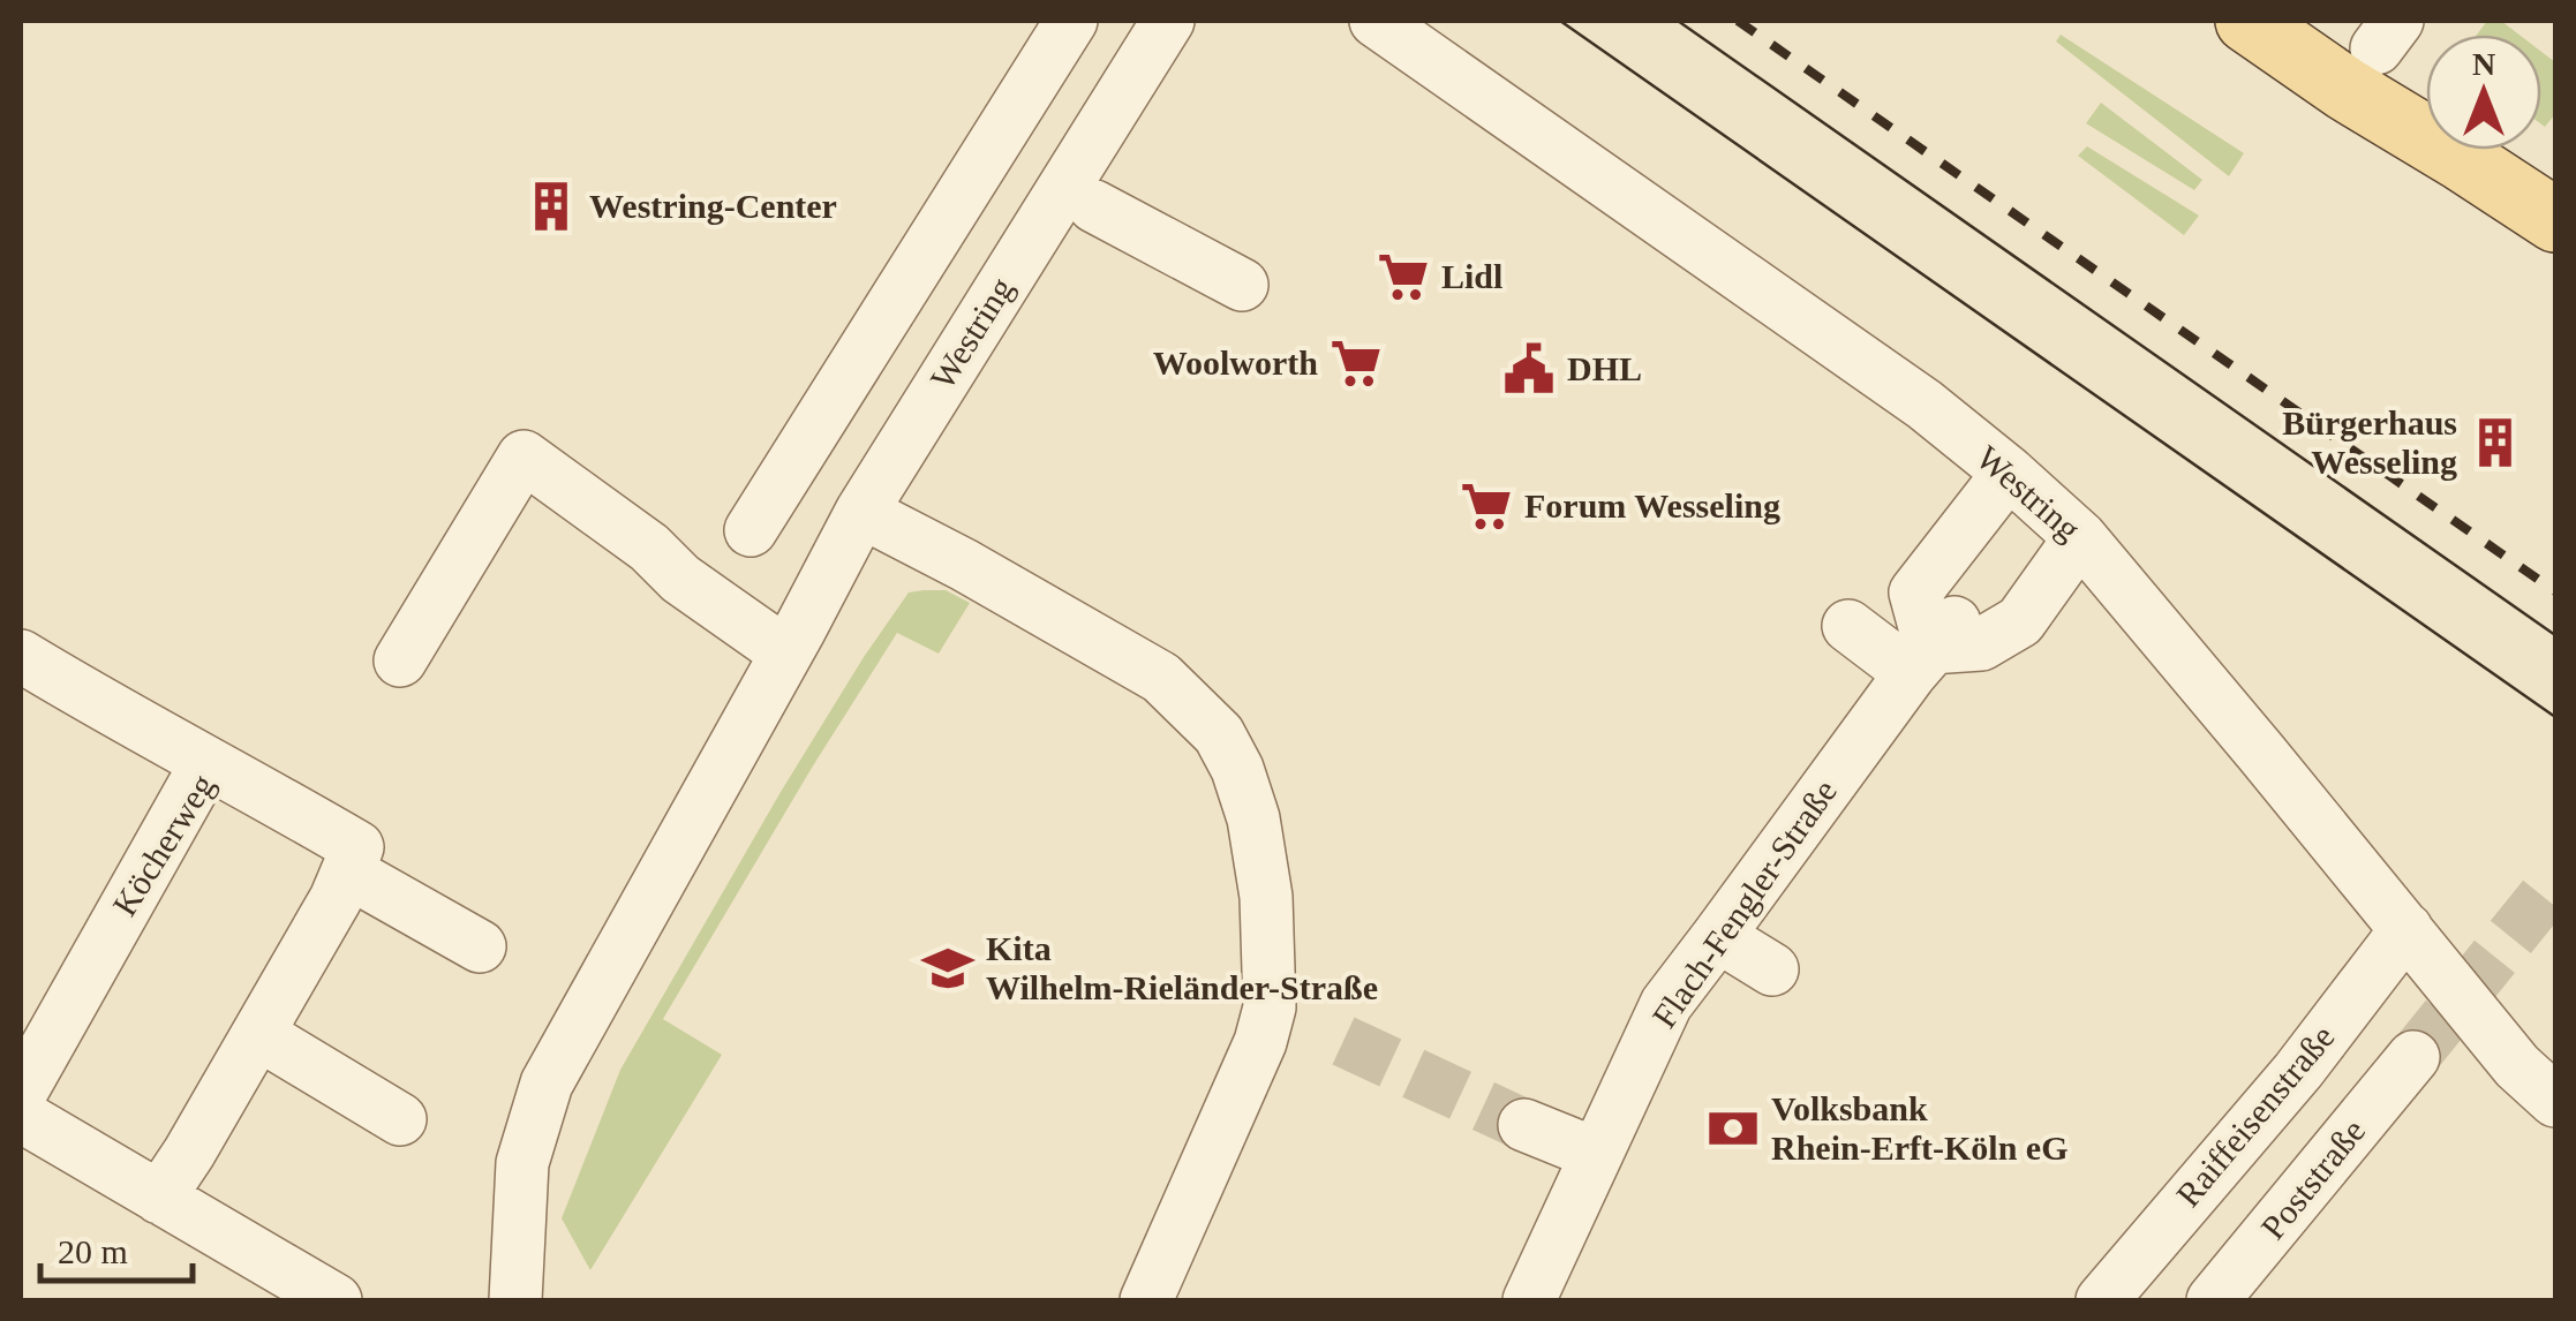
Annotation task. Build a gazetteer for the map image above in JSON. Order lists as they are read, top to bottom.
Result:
{
  "streets": {
    "street": [
      "Westring",
      "Köcherweg",
      "Flach-Fengler-Straße",
      "Raiffeisenstraße",
      "Poststraße"
    ]
  },
  "crossings": [
    ["Westring", "Raiffeisenstraße"]
  ],
  "places": {
    "building": ["Westring-Center", "Bürgerhaus Wesseling"],
    "supermarket": ["Lidl", "Woolworth", "Forum Wesseling"],
    "public building": ["DHL"],
    "school or university": ["Kita Wilhelm-Rieländer-Straße"],
    "bank": ["Volksbank Rhein-Erft-Köln eG"]
  },
  "scale_bar": "20 m",
  "north": "top"
}
